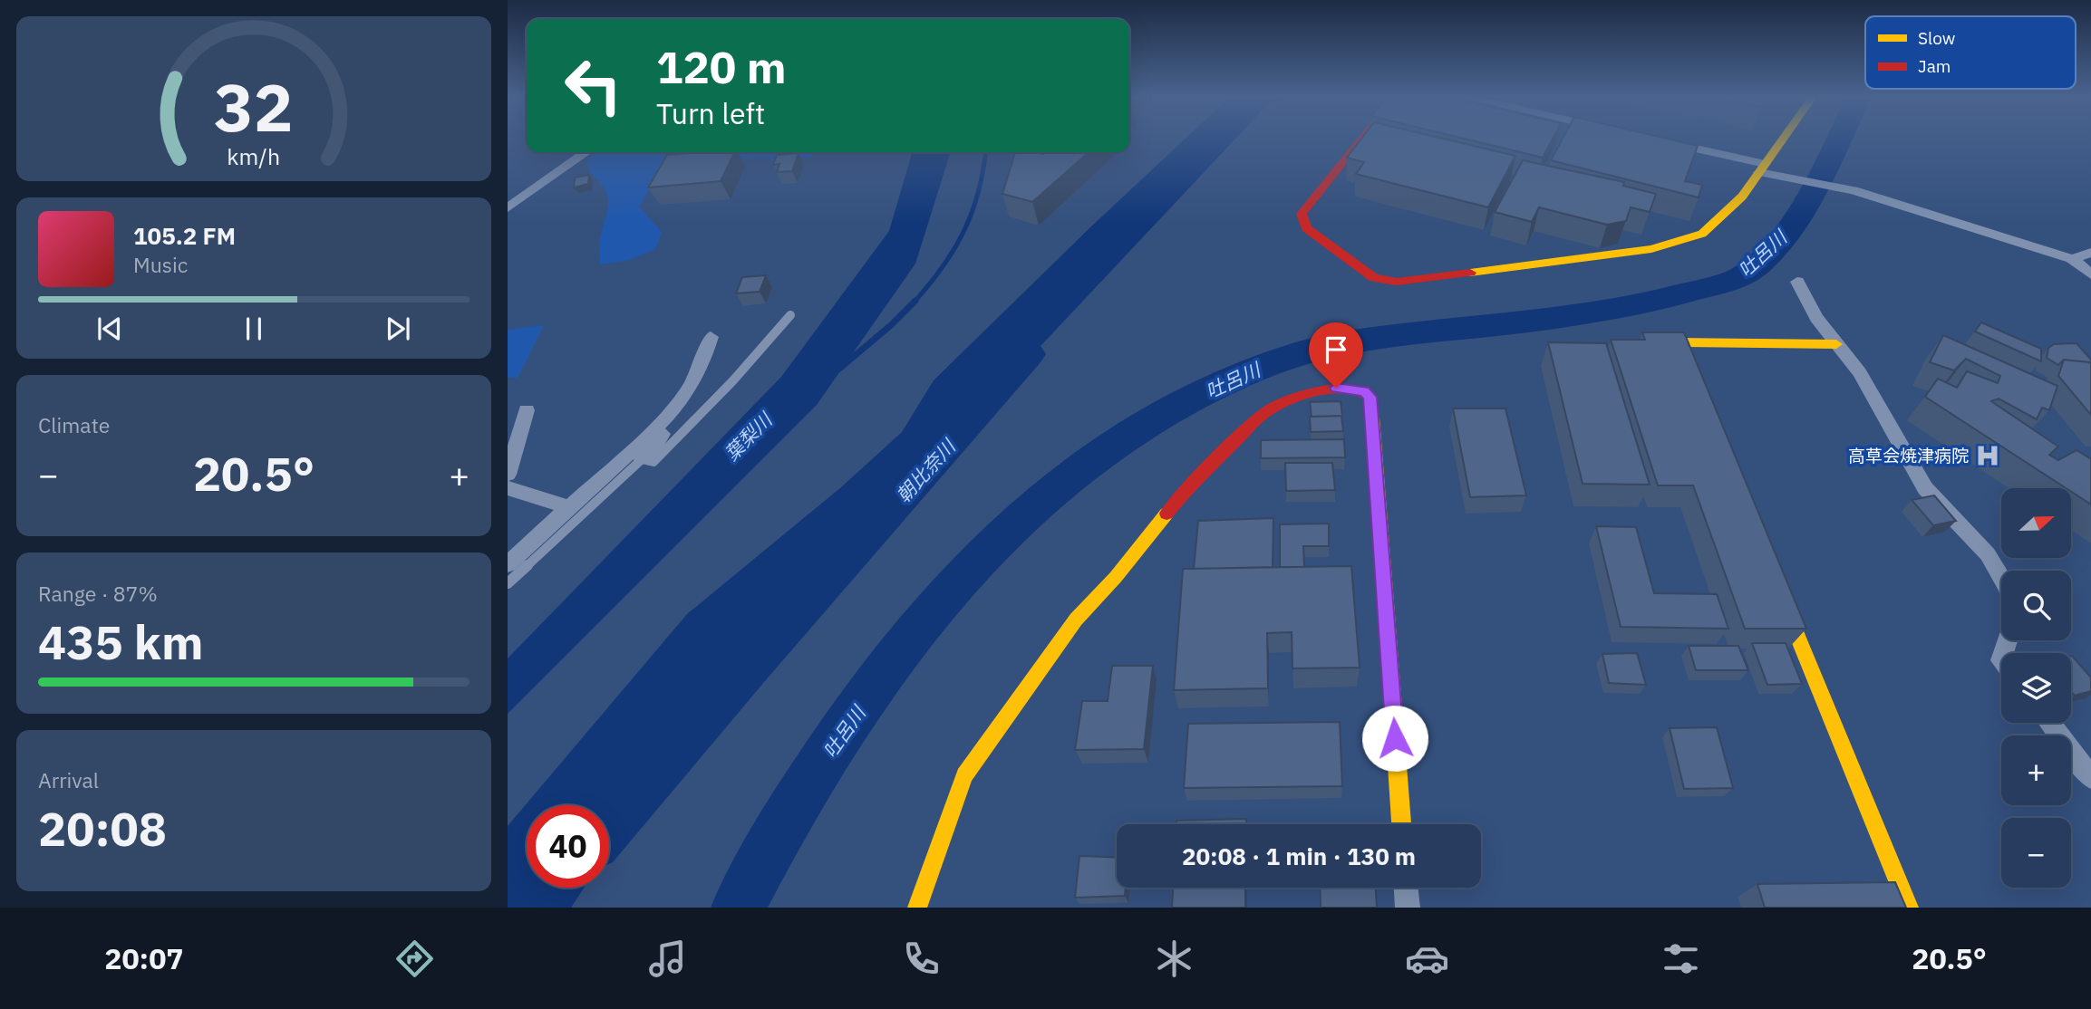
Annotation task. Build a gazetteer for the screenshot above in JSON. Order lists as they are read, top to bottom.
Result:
{
  "water": ["吐呂川", "葉梨川", "朝比奈川"],
  "places": {
    "hospital": ["高草会焼津病院"]
  },
  "legend": ["Slow", "Jam"],
  "north": "right",
  "page": {
    "turn": ["120 m", "Turn left"],
    "song": ["105.2 FM", "Music"],
    "tile": [
      "Climate",
      ["Range · 87%", "435 km"],
      ["Arrival", "20:08"]
    ],
    "heat": ["−", "20.5°", "+"],
    "map_buttons": ["+", "−"],
    "limit": "40",
    "trip": "20:08 · 1 min · 130 m",
    "tabs": ["20:07", "20.5°"],
    "gauge": ["32", "km/h"]
  }
}
